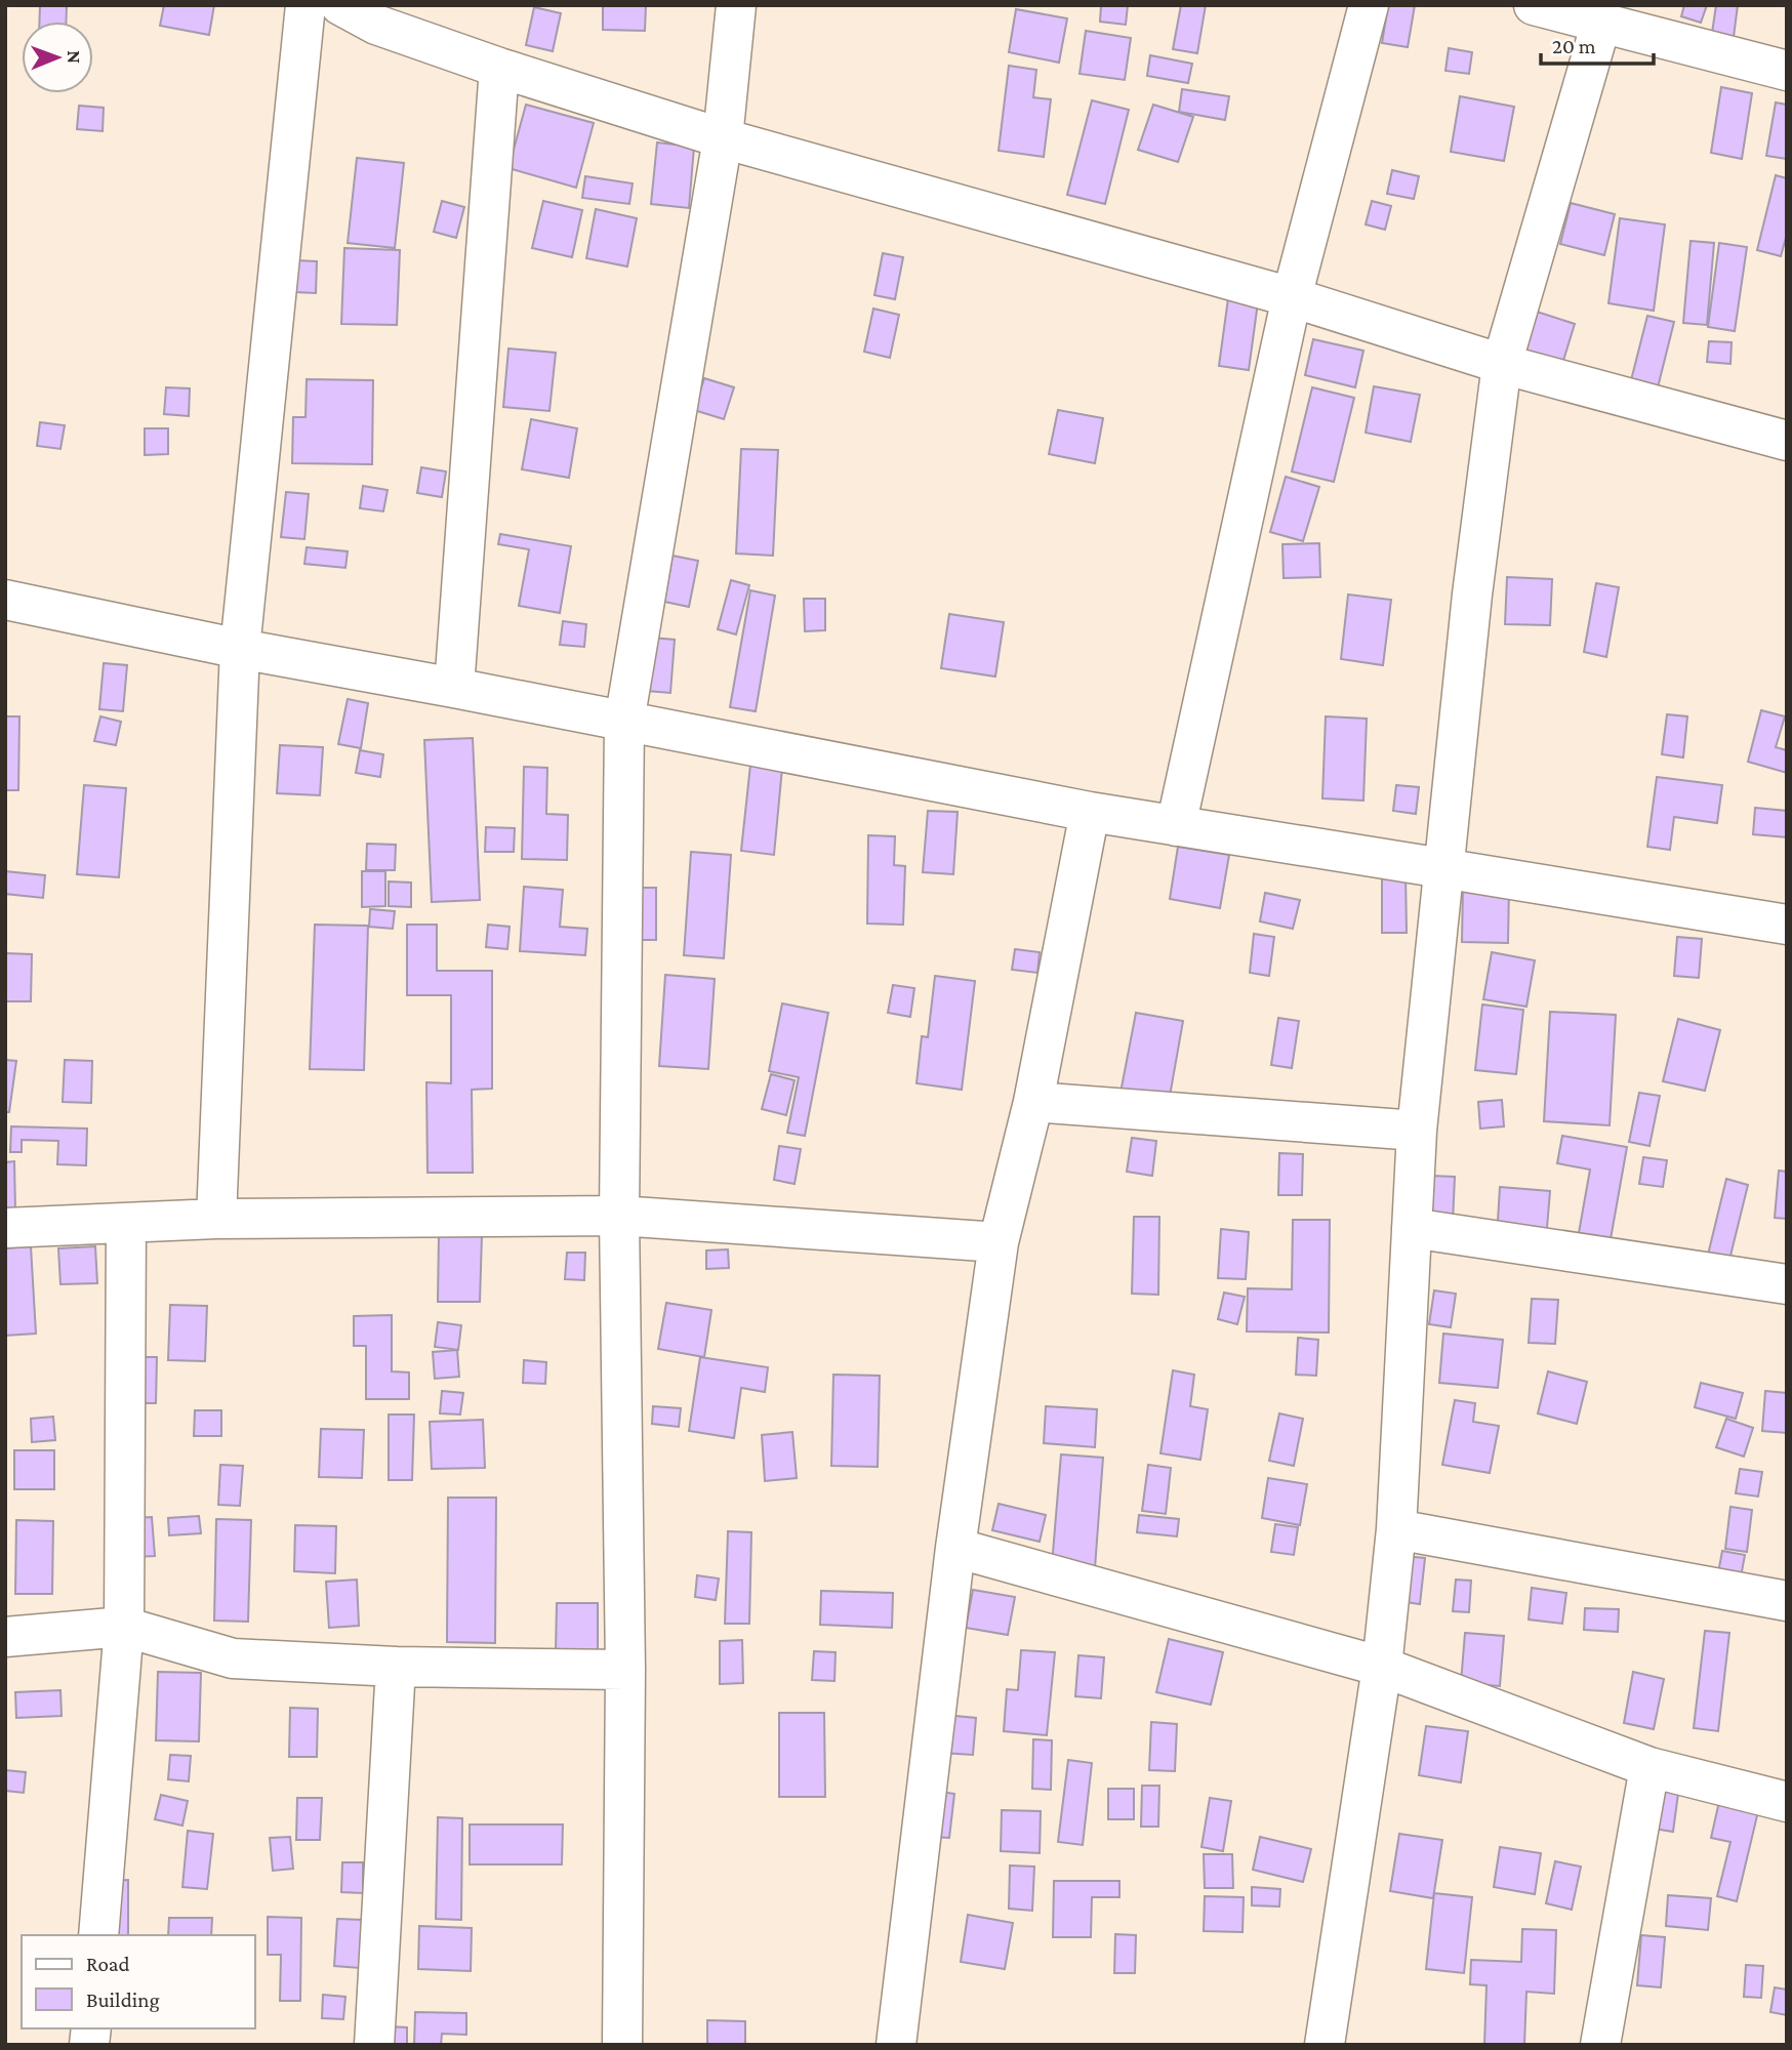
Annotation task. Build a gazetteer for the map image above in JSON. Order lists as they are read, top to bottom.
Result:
{
  "legend": ["Road", "Building"],
  "scale_bar": "20 m",
  "north": "right"
}
